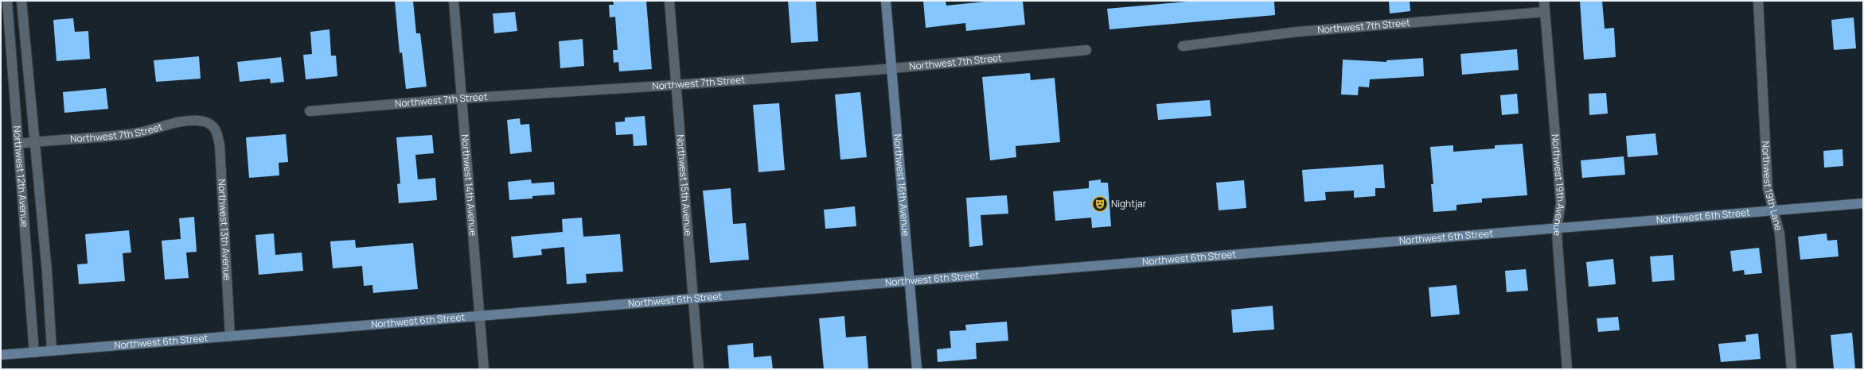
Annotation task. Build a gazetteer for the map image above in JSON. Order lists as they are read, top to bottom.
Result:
{
  "streets": {
    "main road": ["Northwest 16th Avenue", "Northwest 6th Street"],
    "street": [
      "Northwest 7th Street",
      "Northwest 12th Avenue",
      "Northwest 14th Avenue",
      "Northwest 15th Avenue",
      "Northwest 19th Avenue",
      "Northwest 19th Lane",
      "Northwest 13th Avenue"
    ]
  },
  "crossings": [
    ["Northwest 7th Street", "Northwest 12th Avenue"],
    ["Northwest 7th Street", "Northwest 14th Avenue"],
    ["Northwest 7th Street", "Northwest 15th Avenue"],
    ["Northwest 7th Street", "Northwest 16th Avenue"],
    ["Northwest 7th Street", "Northwest 19th Avenue"],
    ["Northwest 7th Street", "Northwest 13th Avenue"],
    ["Northwest 12th Avenue", "Northwest 6th Street"],
    ["Northwest 14th Avenue", "Northwest 6th Street"],
    ["Northwest 15th Avenue", "Northwest 6th Street"],
    ["Northwest 16th Avenue", "Northwest 6th Street"],
    ["Northwest 19th Avenue", "Northwest 6th Street"],
    ["Northwest 19th Lane", "Northwest 6th Street"],
    ["Northwest 6th Street", "Northwest 13th Avenue"]
  ],
  "places": {
    "theatre": ["Nightjar"]
  }
}
